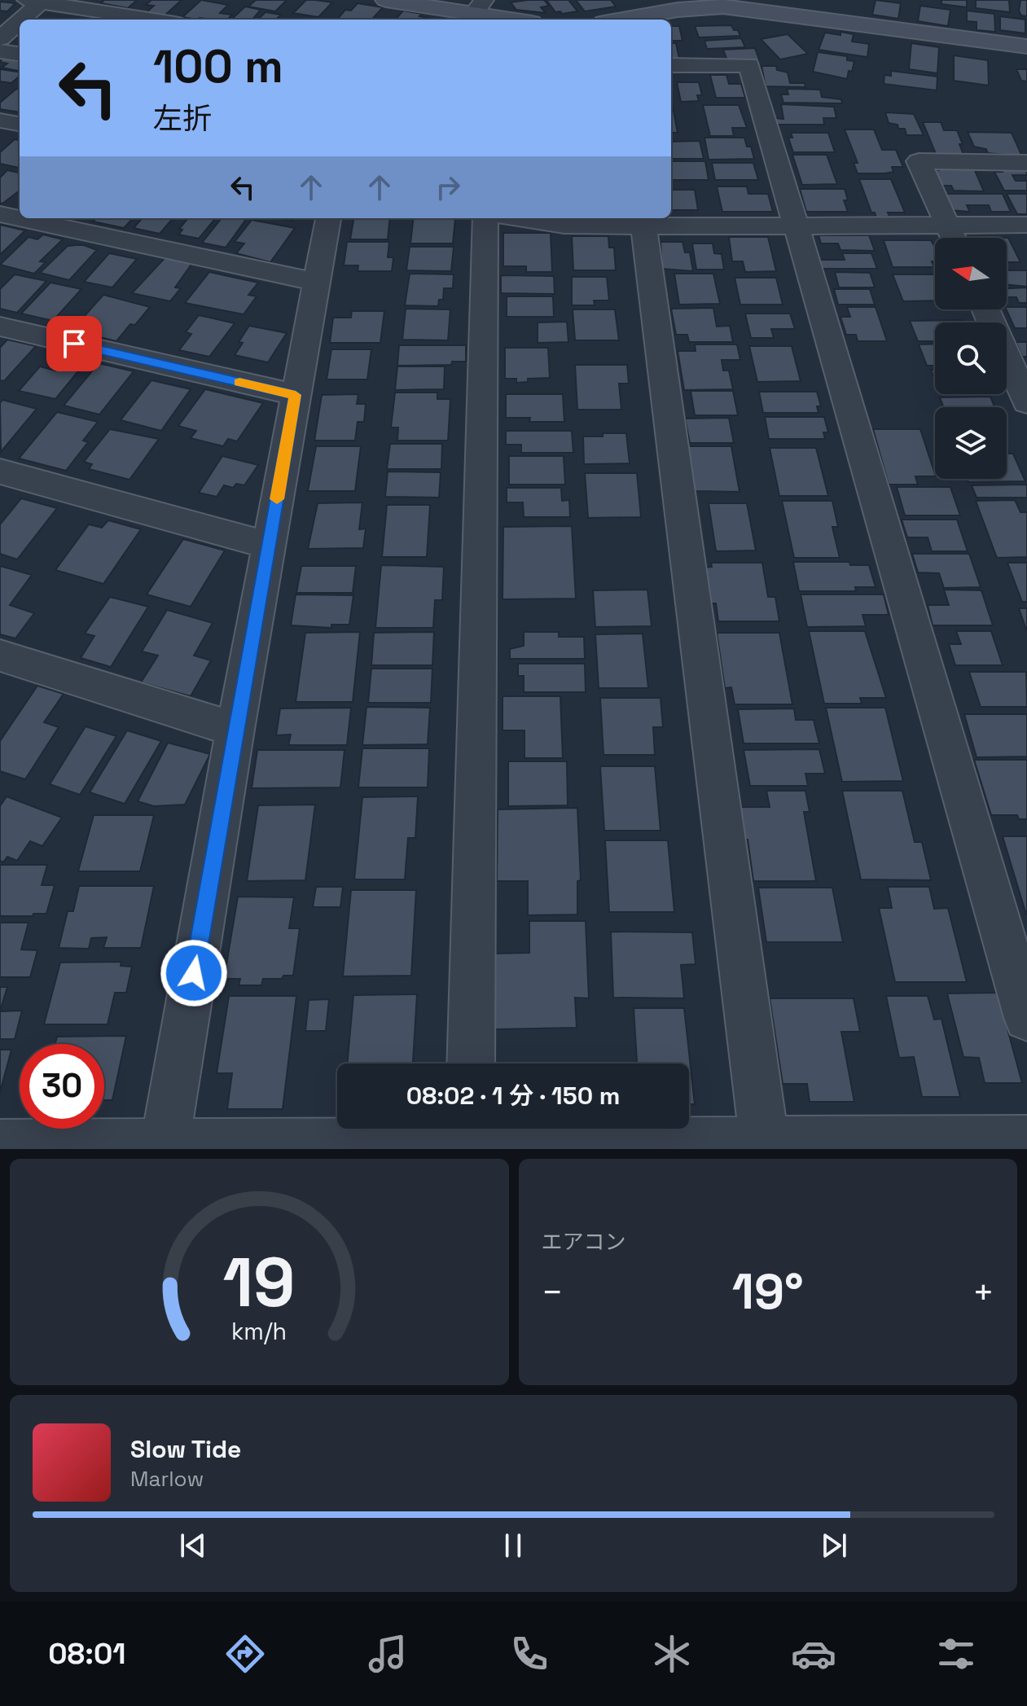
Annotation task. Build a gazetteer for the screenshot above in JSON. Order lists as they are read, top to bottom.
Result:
{
  "north": "left",
  "page": {
    "turn": ["100 m", "左折"],
    "limit": "30",
    "trip": "08:02 · 1 分 · 150 m",
    "tile": "エアコン",
    "heat": ["−", "19°", "+"],
    "song": ["Slow Tide", "Marlow"],
    "tabs": "08:01",
    "gauge": ["19", "km/h"]
  }
}
